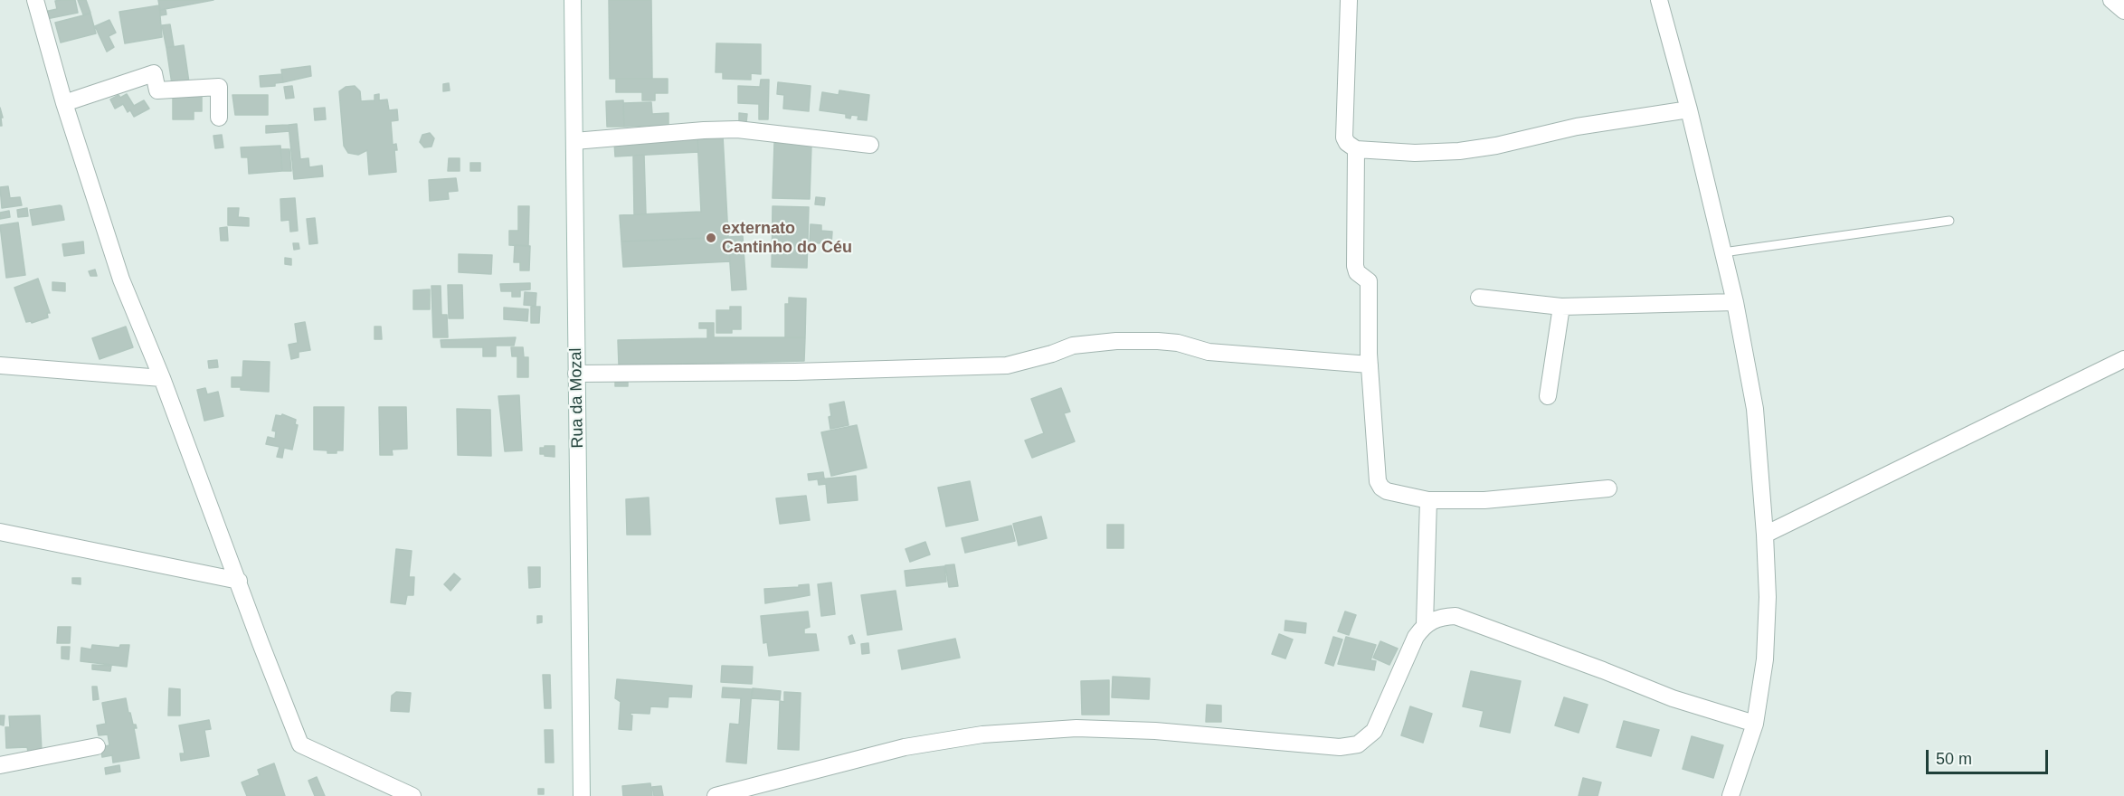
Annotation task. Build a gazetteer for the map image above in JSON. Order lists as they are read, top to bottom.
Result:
{
  "streets": {
    "street": ["Rua da Mozal"]
  },
  "places": ["externato Cantinho do Céu"],
  "scale_bar": "50 m"
}
